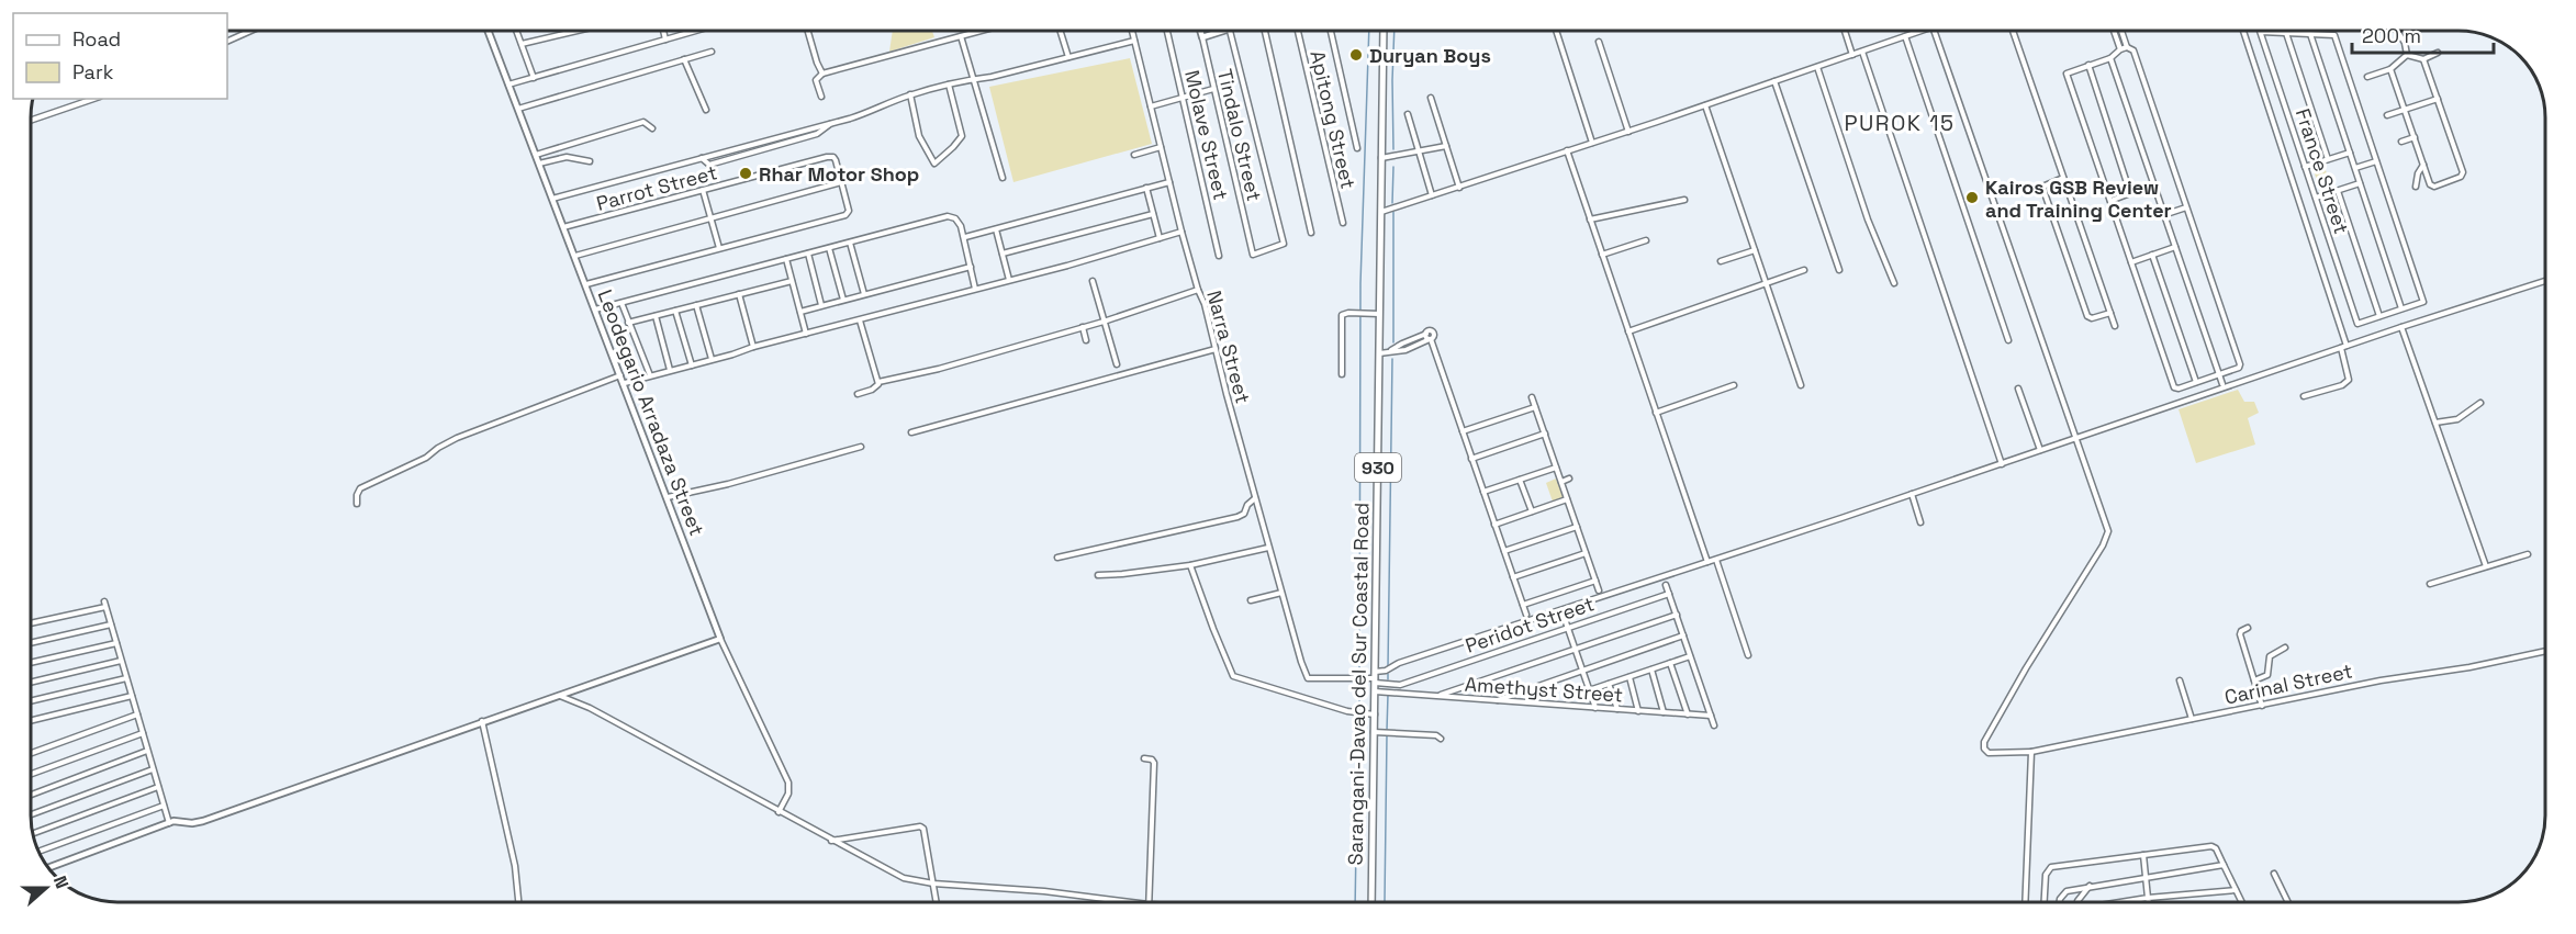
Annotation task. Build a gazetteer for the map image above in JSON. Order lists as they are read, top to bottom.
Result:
{
  "streets": {
    "main road": ["930", "Sarangani-Davao del Sur Coastal Road"],
    "street": [
      "Apitong Street",
      "Molave Street",
      "Tindalo Street",
      "France Street",
      "Parrot Street",
      "Narra Street",
      "Leodegario Arradaza Street",
      "Peridot Street",
      "Carinal Street",
      "Amethyst Street"
    ]
  },
  "crossings": [
    ["Parrot Street", "Leodegario Arradaza Street"],
    ["Narra Street", "Sarangani-Davao del Sur Coastal Road"],
    ["Sarangani-Davao del Sur Coastal Road", "Amethyst Street"]
  ],
  "districts": ["PUROK 15"],
  "places": ["Duryan Boys", "Rhar Motor Shop", "Kairos GSB Review and Training Center"],
  "legend": ["Road", "Park"],
  "scale_bar": "200 m",
  "north": "right"
}
